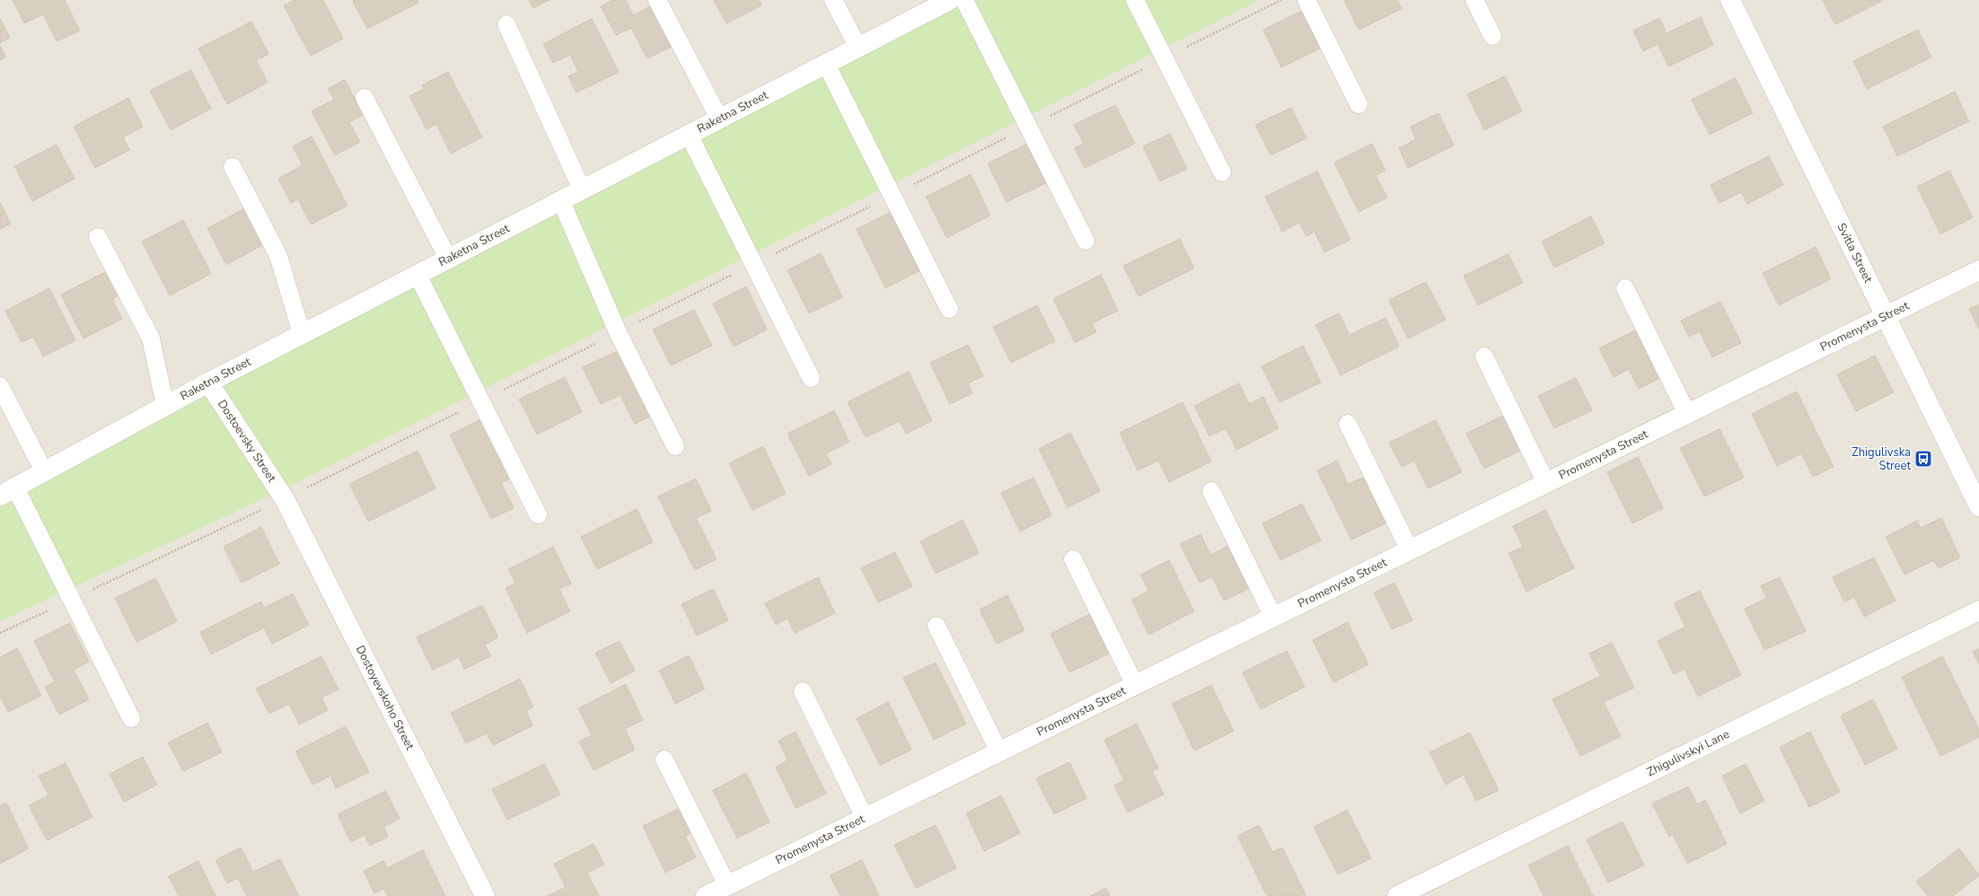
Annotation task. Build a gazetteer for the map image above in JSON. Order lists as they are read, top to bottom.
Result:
{
  "streets": {
    "street": [
      "Raketna Street",
      "Svitla Street",
      "Promenysta Street",
      "Dostoevsky Street",
      "Dostoyevskoho Street",
      "Zhigulivskyi Lane"
    ]
  },
  "crossings": [
    ["Raketna Street", "Dostoevsky Street"],
    ["Svitla Street", "Promenysta Street"],
    ["Dostoevsky Street", "Dostoyevskoho Street"]
  ],
  "places": {
    "bus stop": ["Zhigulivska Street"]
  }
}
